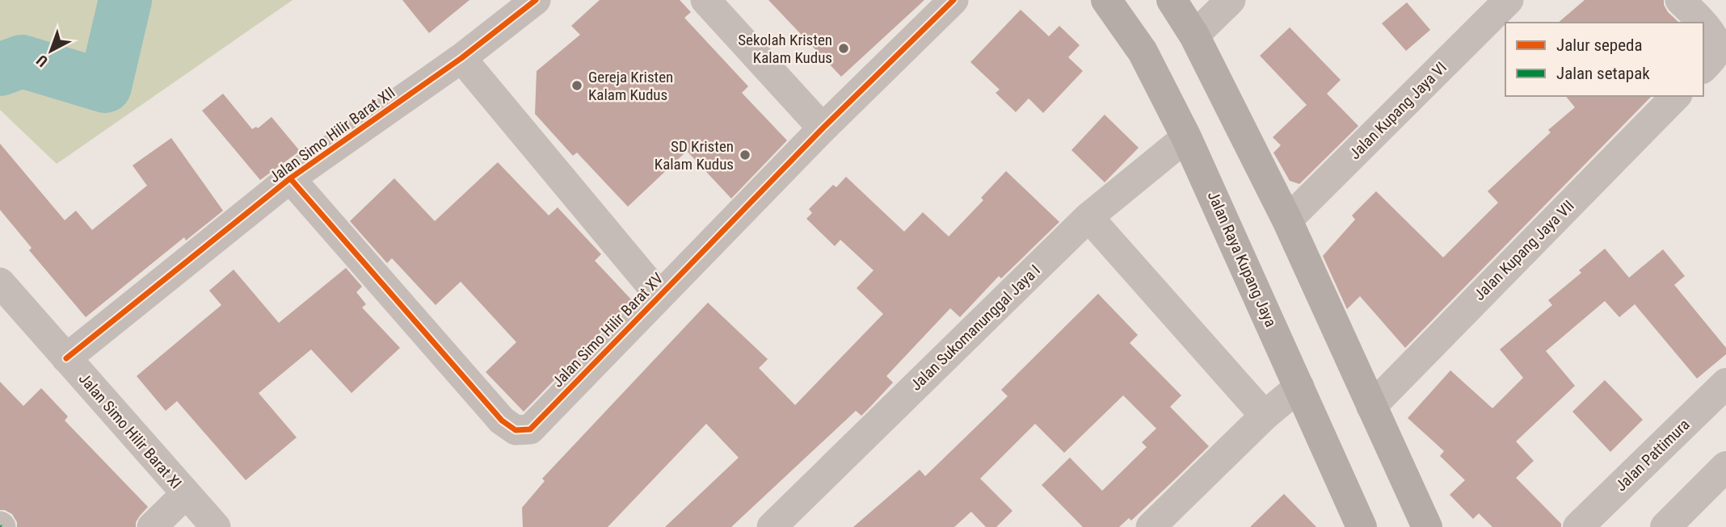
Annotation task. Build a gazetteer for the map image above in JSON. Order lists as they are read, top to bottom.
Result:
{
  "streets": {
    "main road": ["Jalan Raya Kupang Jaya"],
    "street": [
      "Jalan Kupang Jaya VI",
      "Jalan Simo Hilir Barat XII",
      "Jalan Kupang Jaya VII",
      "Jalan Sukomanunggal Jaya I",
      "Jalan Simo Hilir Barat XV",
      "Jalan Simo Hilir Barat XI",
      "Jalan Pattimura"
    ]
  },
  "crossings": [
    ["Jalan Simo Hilir Barat XII", "Jalan Simo Hilir Barat XV"],
    ["Jalan Simo Hilir Barat XII", "Jalan Simo Hilir Barat XI"],
    ["Jalan Raya Kupang Jaya", "Jalan Sukomanunggal Jaya I"]
  ],
  "places": ["Sekolah Kristen Kalam Kudus", "Gereja Kristen Kalam Kudus", "SD Kristen Kalam Kudus"],
  "legend": ["Jalur sepeda", "Jalan setapak"],
  "north": "bottom left"
}
